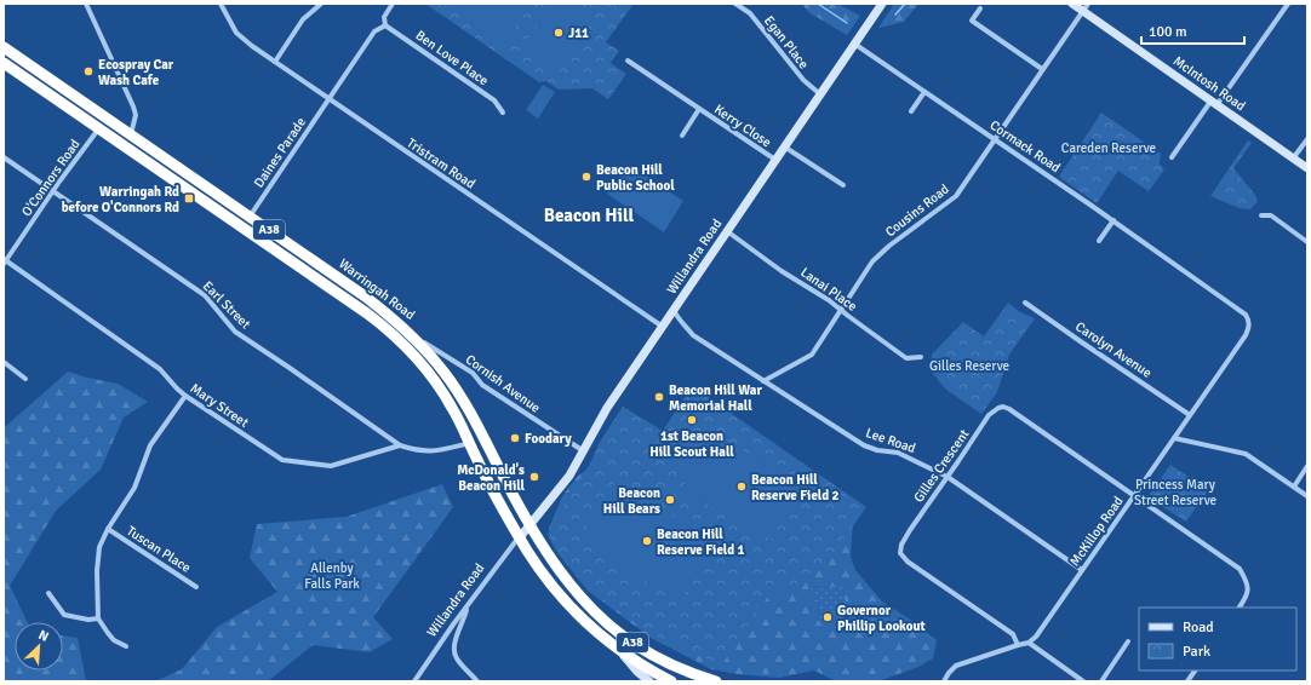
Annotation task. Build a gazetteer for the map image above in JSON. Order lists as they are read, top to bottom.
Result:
{
  "streets": {
    "highway": ["A38", "Warringah Road"],
    "main road": ["McIntosh Road", "Willandra Road"],
    "street": [
      "Egan Place",
      "Ben Love Place",
      "Kerry Close",
      "Cormack Road",
      "Daines Parade",
      "Tristram Road",
      "O'Connors Road",
      "Cousins Road",
      "Lanai Place",
      "Earl Street",
      "Carolyn Avenue",
      "Cornish Avenue",
      "Mary Street",
      "Lee Road",
      "Gilles Crescent",
      "McKillop Road",
      "Tuscan Place"
    ]
  },
  "crossings": [
    ["Egan Place", "Willandra Road"],
    ["McIntosh Road", "Cousins Road"],
    ["Kerry Close", "Willandra Road"],
    ["Cormack Road", "Cousins Road"],
    ["Cormack Road", "Willandra Road"],
    ["Cormack Road", "McKillop Road"],
    ["Daines Parade", "Tristram Road"],
    ["Daines Parade", "Warringah Road"],
    ["Tristram Road", "Willandra Road"],
    ["O'Connors Road", "Warringah Road"],
    ["O'Connors Road", "Earl Street"],
    ["O'Connors Road", "Mary Street"],
    ["Cousins Road", "Lanai Place"],
    ["Cousins Road", "Lee Road"],
    ["Willandra Road", "Warringah Road"],
    ["Willandra Road", "Lanai Place"],
    ["Willandra Road", "Cornish Avenue"],
    ["Willandra Road", "Lee Road"],
    ["Warringah Road", "Earl Street"],
    ["Warringah Road", "Cornish Avenue"],
    ["Earl Street", "Mary Street"],
    ["Carolyn Avenue", "McKillop Road"],
    ["Lee Road", "Gilles Crescent"],
    ["Lee Road", "McKillop Road"],
    ["Gilles Crescent", "McKillop Road"]
  ],
  "districts": ["Beacon Hill"],
  "parks": [
    "Careden Reserve",
    "Gilles Reserve",
    "Princess Mary Street Reserve",
    "Allenby Falls Park"
  ],
  "places": {
    "other": [
      "J11",
      "Ecospray Car Wash Cafe",
      "Beacon Hill Public School",
      "Beacon Hill War Memorial Hall",
      "1st Beacon Hill Scout Hall",
      "Foodary",
      "McDonald's Beacon Hill",
      "Beacon Hill Reserve Field 2",
      "Beacon Hill Bears",
      "Beacon Hill Reserve Field 1",
      "Governor Phillip Lookout"
    ],
    "transit": ["Warringah Rd before O'Connors Rd"]
  },
  "legend": ["Road", "Park"],
  "scale_bar": "100 m",
  "north": "top right"
}
